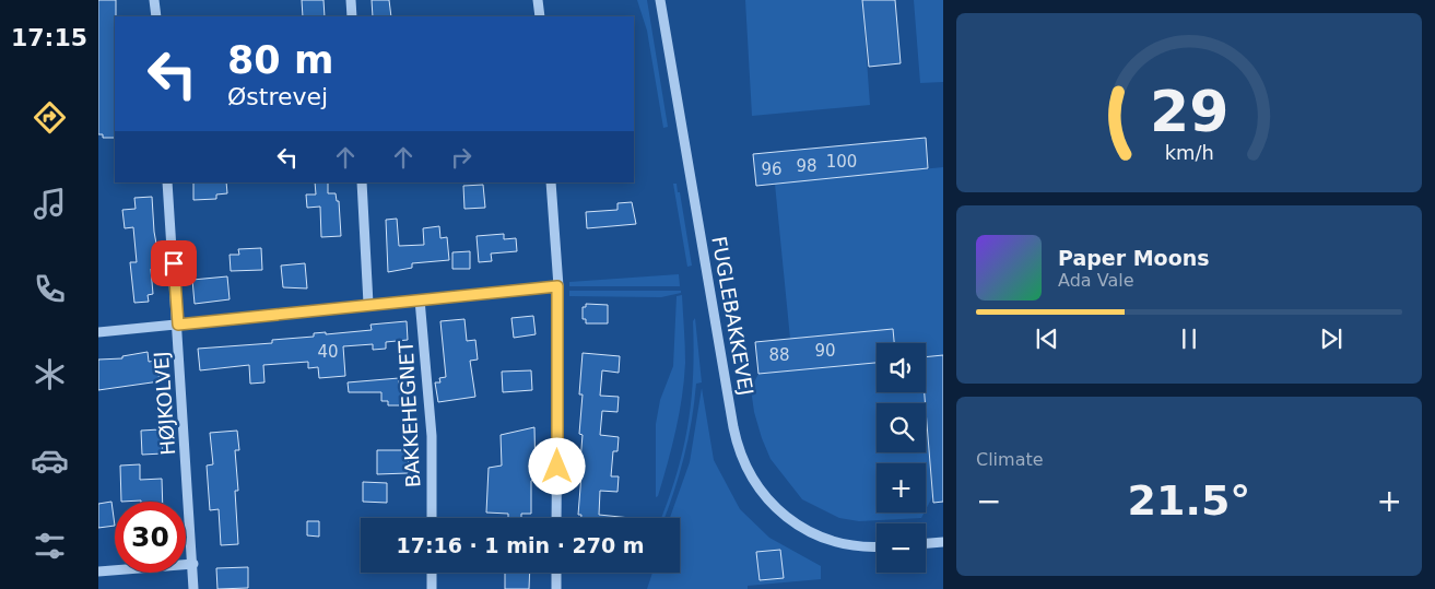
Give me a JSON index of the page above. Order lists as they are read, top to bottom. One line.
{"streets":{"street":["FUGLEBAKKEVEJ","HØJKOLVEJ","BAKKEHEGNET"]},"house_numbers":["100","98","96","90","40","88"],"page":{"tabs":"17:15","turn":["80 m","Østrevej"],"song":["Paper Moons","Ada Vale"],"map_buttons":["+","−"],"tile":"Climate","heat":["−","21.5°","+"],"limit":"30","trip":"17:16 · 1 min · 270 m","gauge":["29","km/h"]}}
